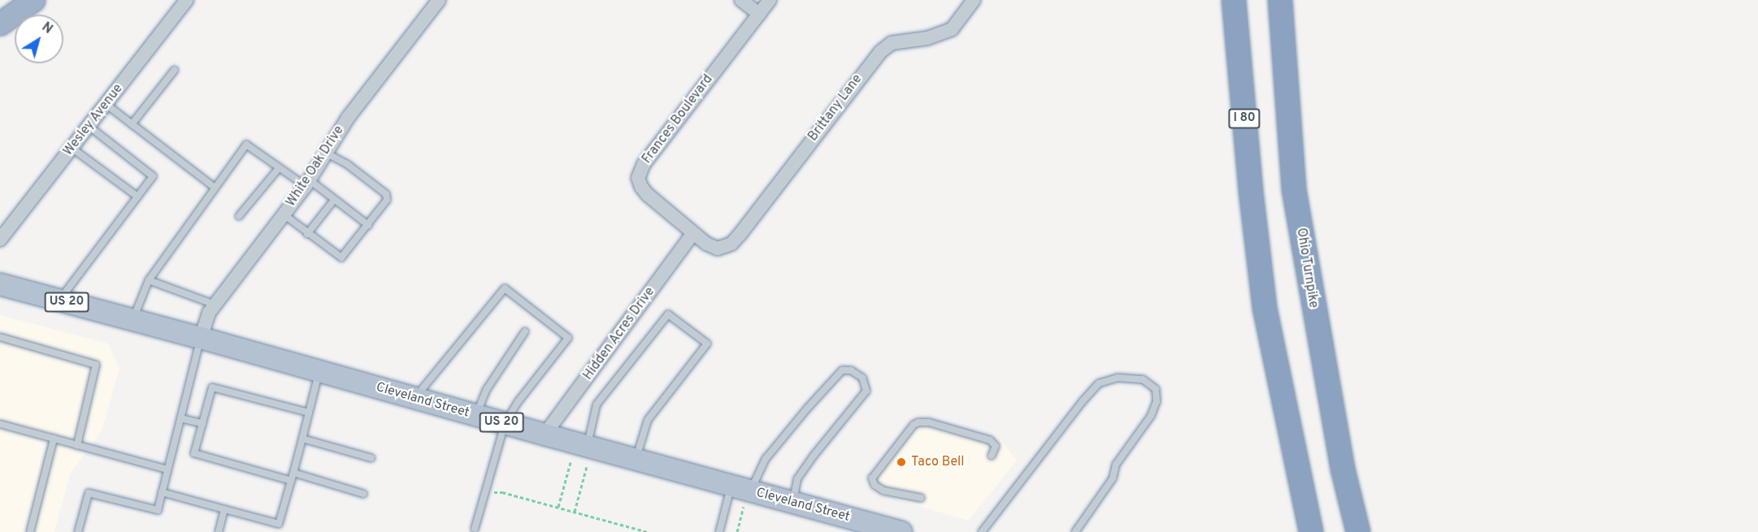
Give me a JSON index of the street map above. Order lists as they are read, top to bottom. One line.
{"streets":{"highway":["I 80","Ohio Turnpike"],"main road":["US 20","Cleveland Street"],"street":["Brittany Lane","Frances Boulevard","Wesley Avenue","White Oak Drive","Hidden Acres Drive"]},"crossings":[["Brittany Lane","Frances Boulevard"],["Frances Boulevard","Hidden Acres Drive"],["White Oak Drive","Cleveland Street"],["Hidden Acres Drive","Cleveland Street"]],"places":["Taco Bell"],"north":"top right"}
